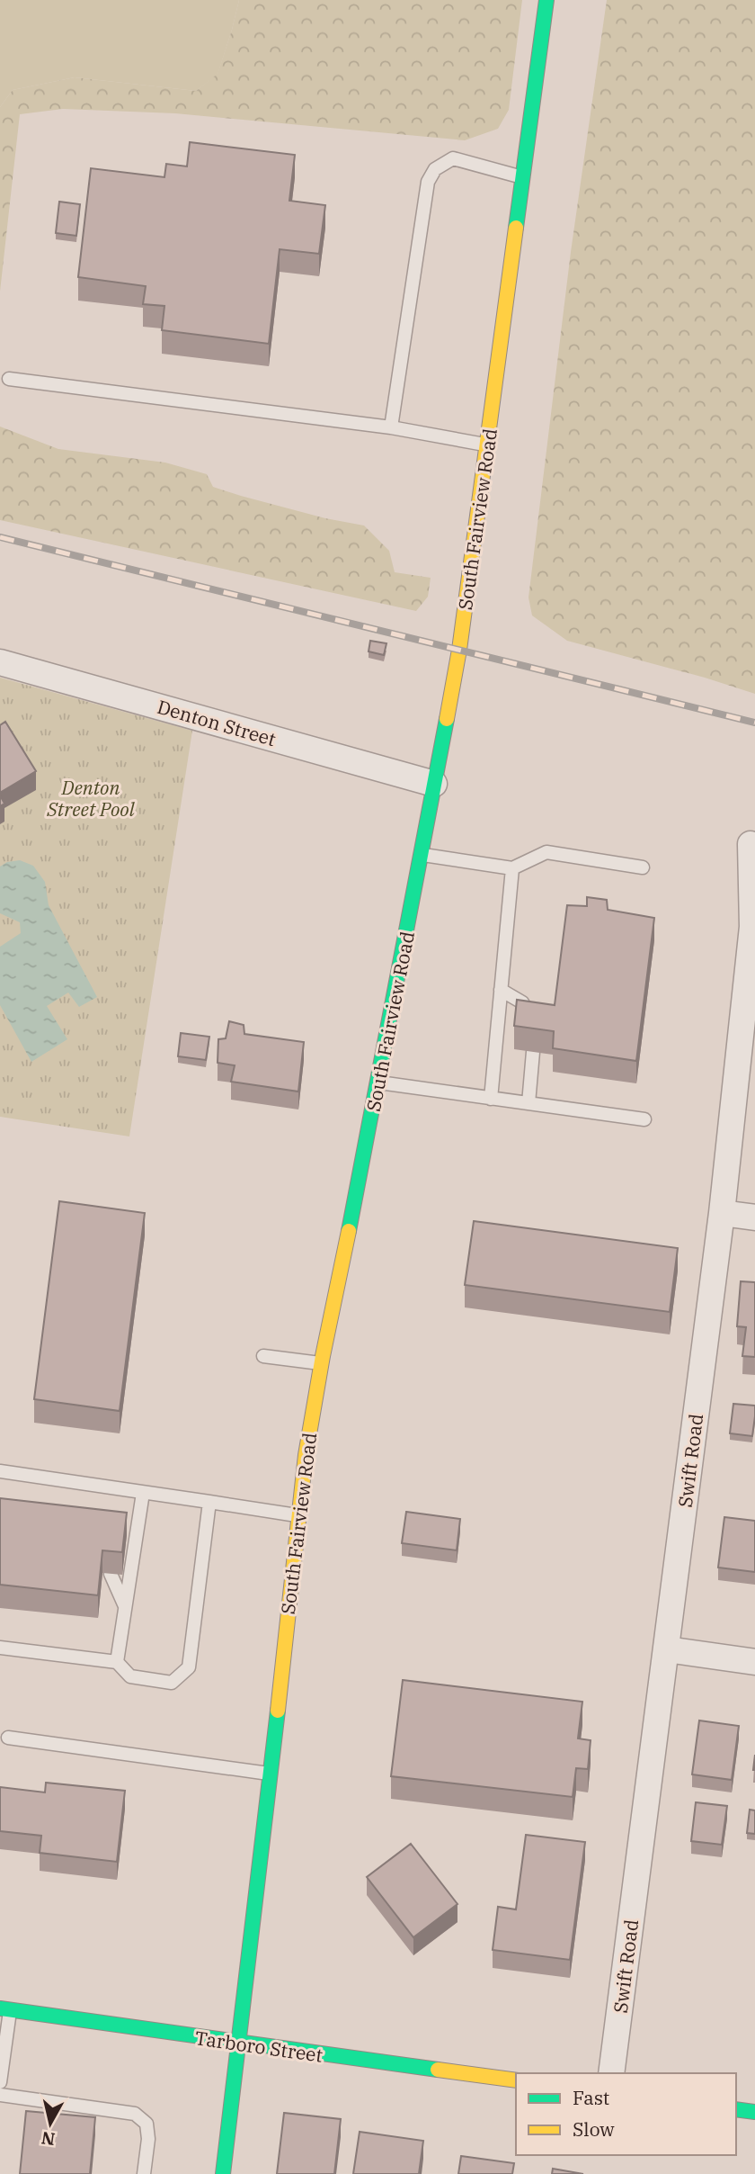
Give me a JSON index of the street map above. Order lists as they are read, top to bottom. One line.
{"streets":{"main road":["South Fairview Road","Tarboro Street"],"street":["Denton Street","Swift Road"]},"crossings":[["South Fairview Road","Denton Street"],["South Fairview Road","Tarboro Street"]],"parks":["Denton Street Pool"],"legend":["Fast","Slow"],"north":"bottom"}
